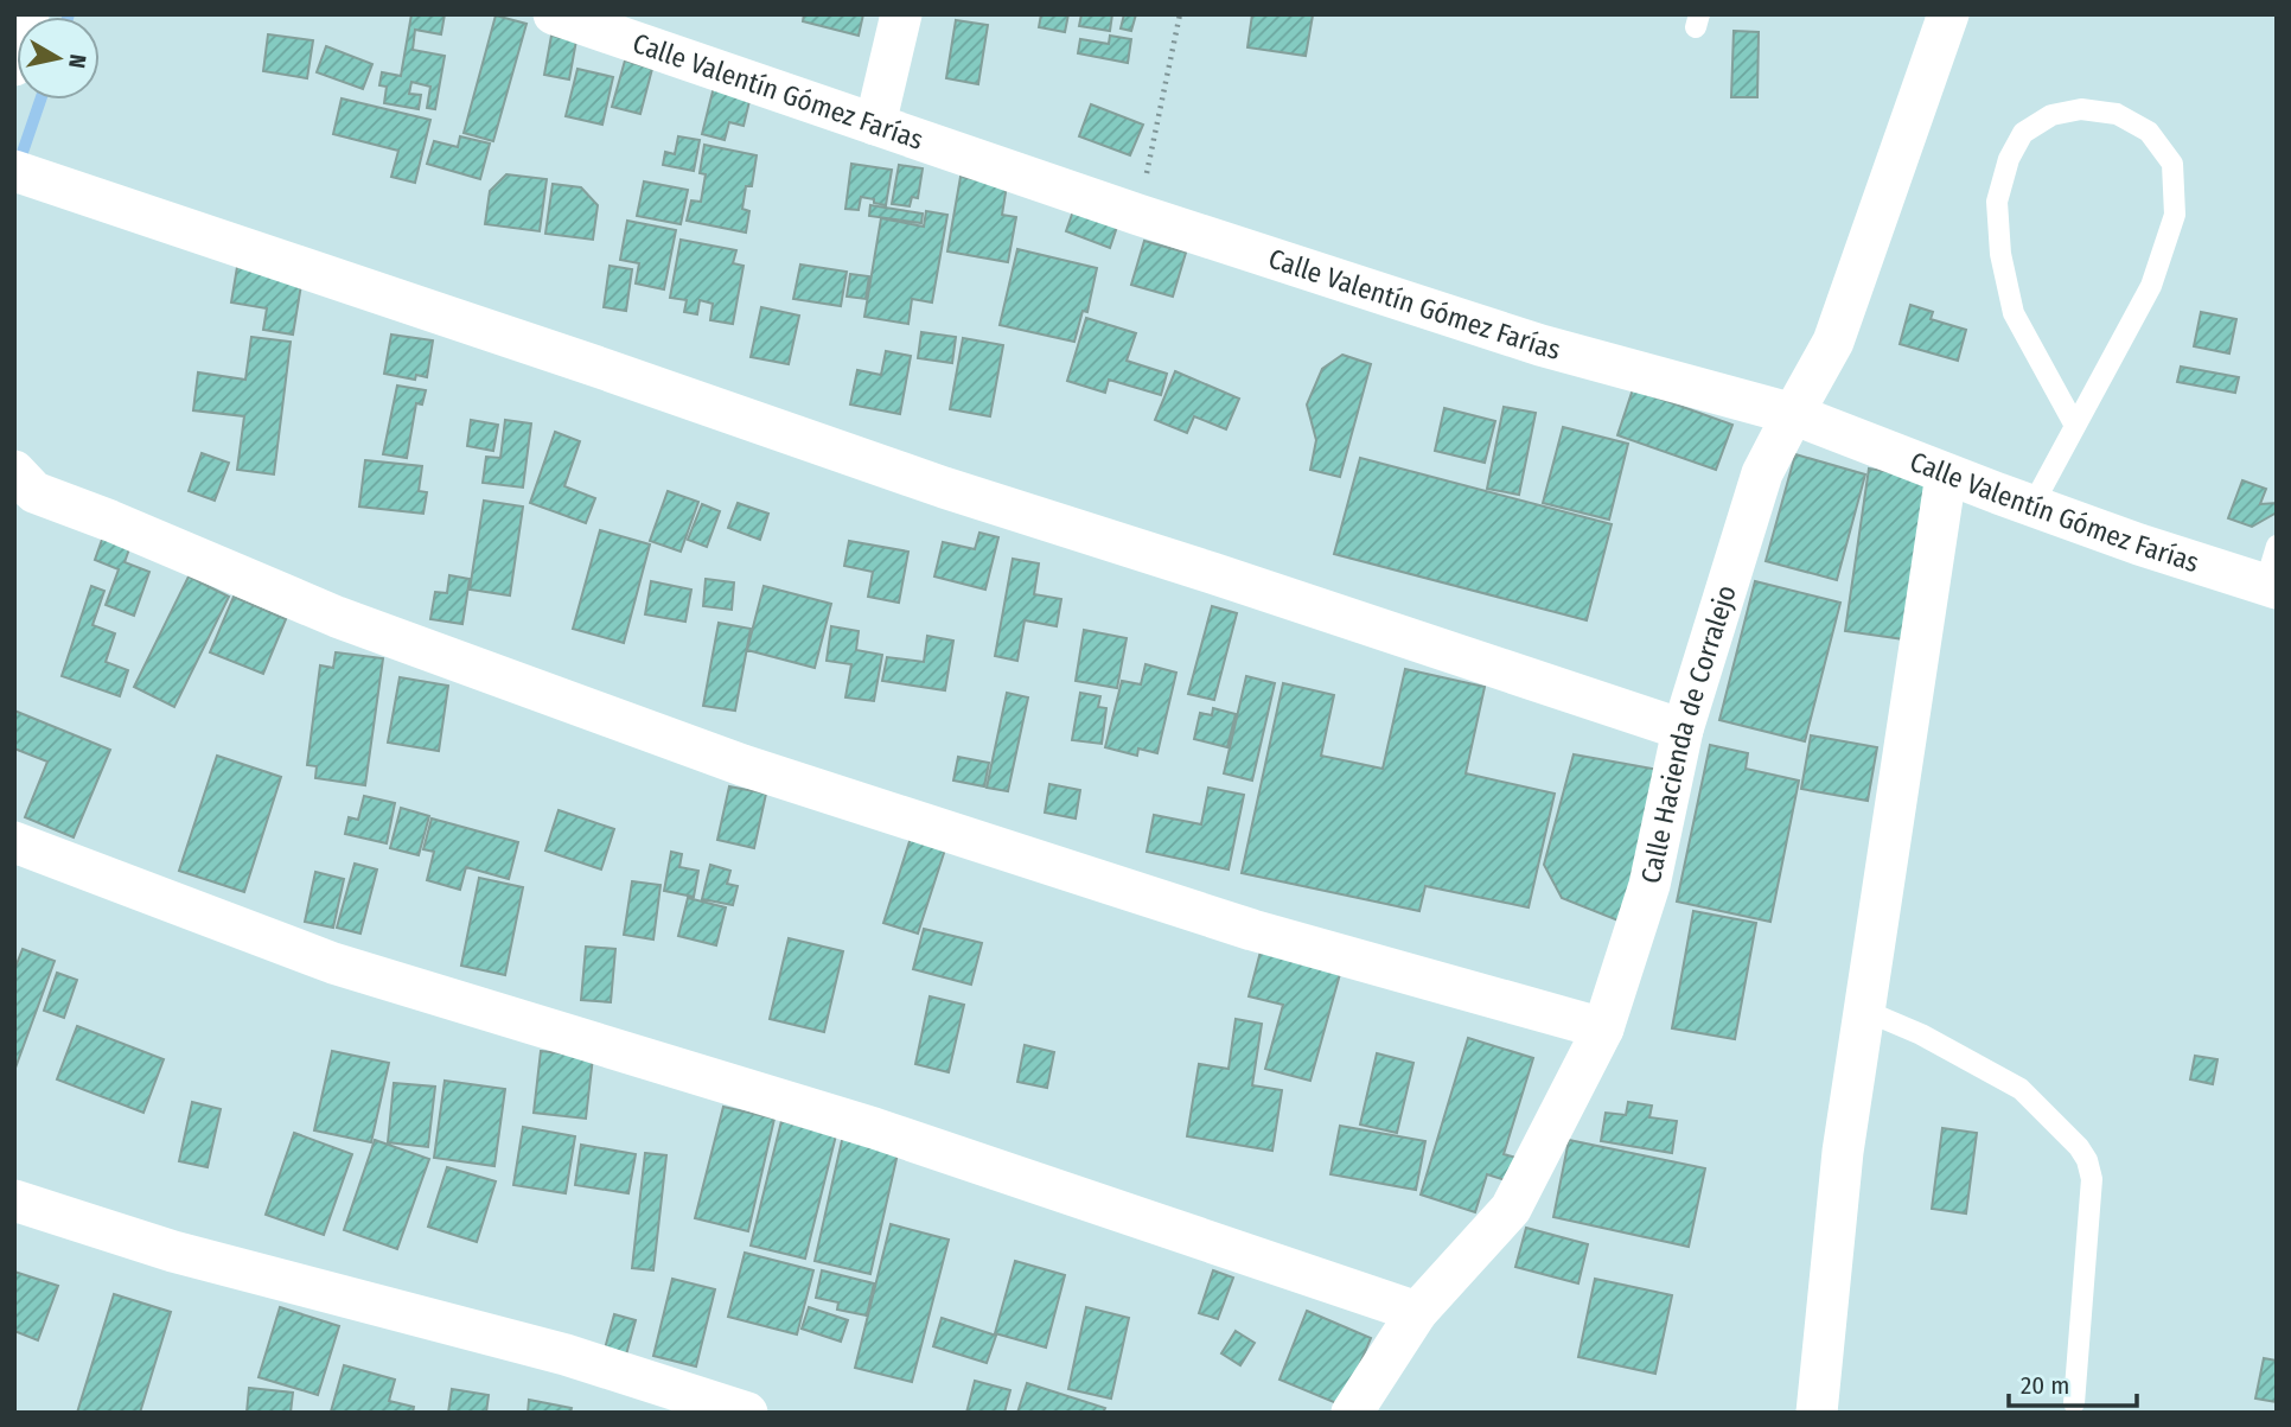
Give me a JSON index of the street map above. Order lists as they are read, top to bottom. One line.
{"streets":{"street":["Calle Valentín Gómez Farías","Calle Hacienda de Corralejo"]},"crossings":[["Calle Valentín Gómez Farías","Calle Hacienda de Corralejo"]],"scale_bar":"20 m","north":"right"}
